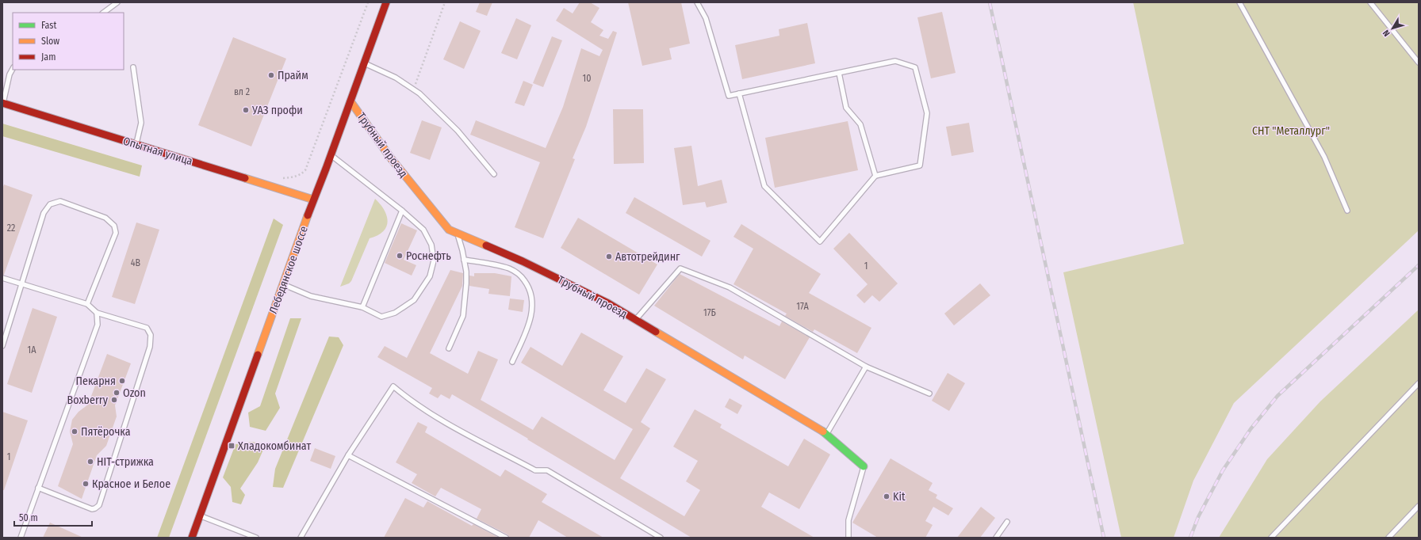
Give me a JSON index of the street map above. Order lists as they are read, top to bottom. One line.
{"streets":{"street":["Трубный проезд","Опытная улица","Лебедянское шоссе"]},"crossings":[["Трубный проезд","Лебедянское шоссе"],["Опытная улица","Лебедянское шоссе"]],"parks":["СНТ \"Металлург\""],"places":{"other":["Прайм","УАЗ профи","Роснефть","Автотрейдинг","Пекарня","Ozon","Boxberry","Пятёрочка","HIT-стрижка","Красное и Белое","Kit"],"transit":["Хладокомбинат"]},"house_numbers":["10","вл 2","22","4В","1","17А","17Б","1А","1"],"legend":["Fast","Slow","Jam"],"scale_bar":"50 m","north":"bottom left"}
